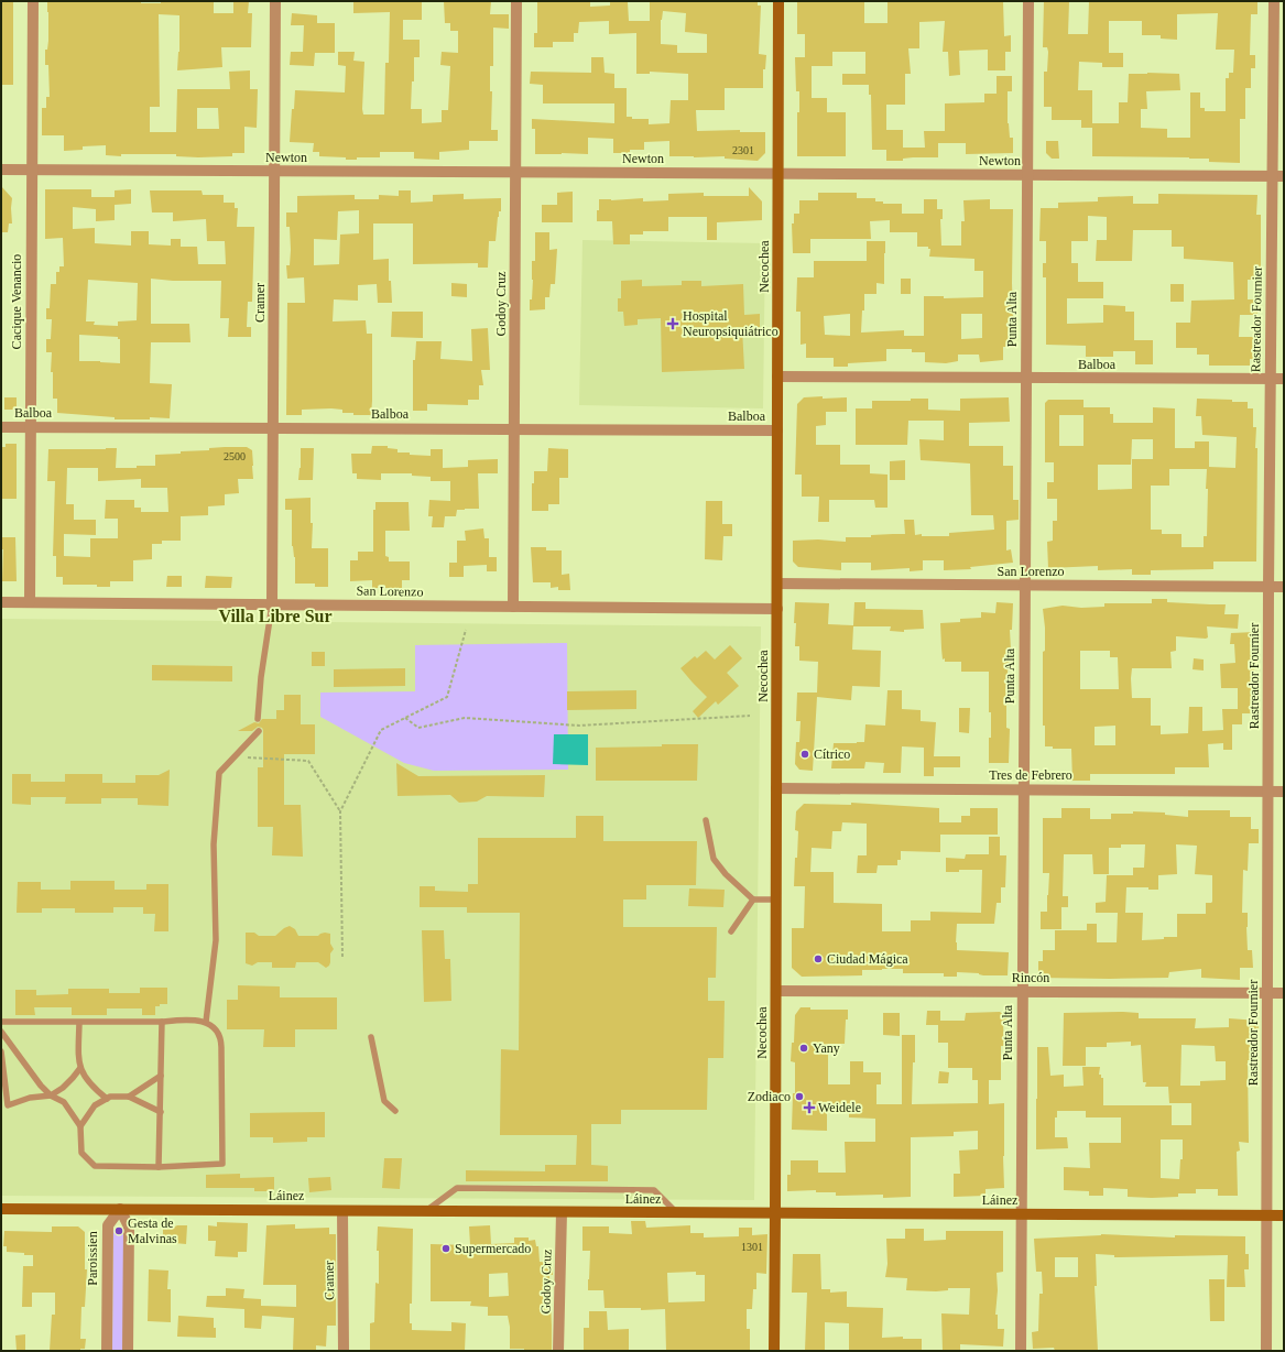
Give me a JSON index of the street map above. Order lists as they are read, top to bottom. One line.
{"streets":{"main road":["Necochea","Láinez"],"street":["Newton","Cacique Venancio","Cramer","Godoy Cruz","Punta Alta","Rastreador Fournier","Balboa","San Lorenzo","Tres de Febrero","Rincón","Paroissien"]},"crossings":[["Newton","Necochea"],["Newton","Cacique Venancio"],["Newton","Cramer"],["Newton","Godoy Cruz"],["Newton","Punta Alta"],["Newton","Rastreador Fournier"],["Necochea","Balboa"],["Necochea","San Lorenzo"],["Necochea","Tres de Febrero"],["Necochea","Rincón"],["Necochea","Láinez"],["Cacique Venancio","Balboa"],["Cacique Venancio","San Lorenzo"],["Cramer","Balboa"],["Cramer","San Lorenzo"],["Cramer","Láinez"],["Godoy Cruz","Balboa"],["Godoy Cruz","San Lorenzo"],["Godoy Cruz","Láinez"],["Punta Alta","Balboa"],["Punta Alta","San Lorenzo"],["Punta Alta","Tres de Febrero"],["Punta Alta","Rincón"],["Punta Alta","Láinez"],["Rastreador Fournier","Balboa"],["Rastreador Fournier","San Lorenzo"],["Rastreador Fournier","Tres de Febrero"],["Rastreador Fournier","Rincón"],["Rastreador Fournier","Láinez"],["Láinez","Paroissien"]],"districts":["Villa Libre Sur"],"places":{"health":["Hospital Neuropsiquiátrico","Weidele"],"other":["Cítrico","Ciudad Mágica","Yany","Zodiaco","Gesta de Malvinas","Supermercado"]},"house_numbers":["2301","2500","1301"]}
